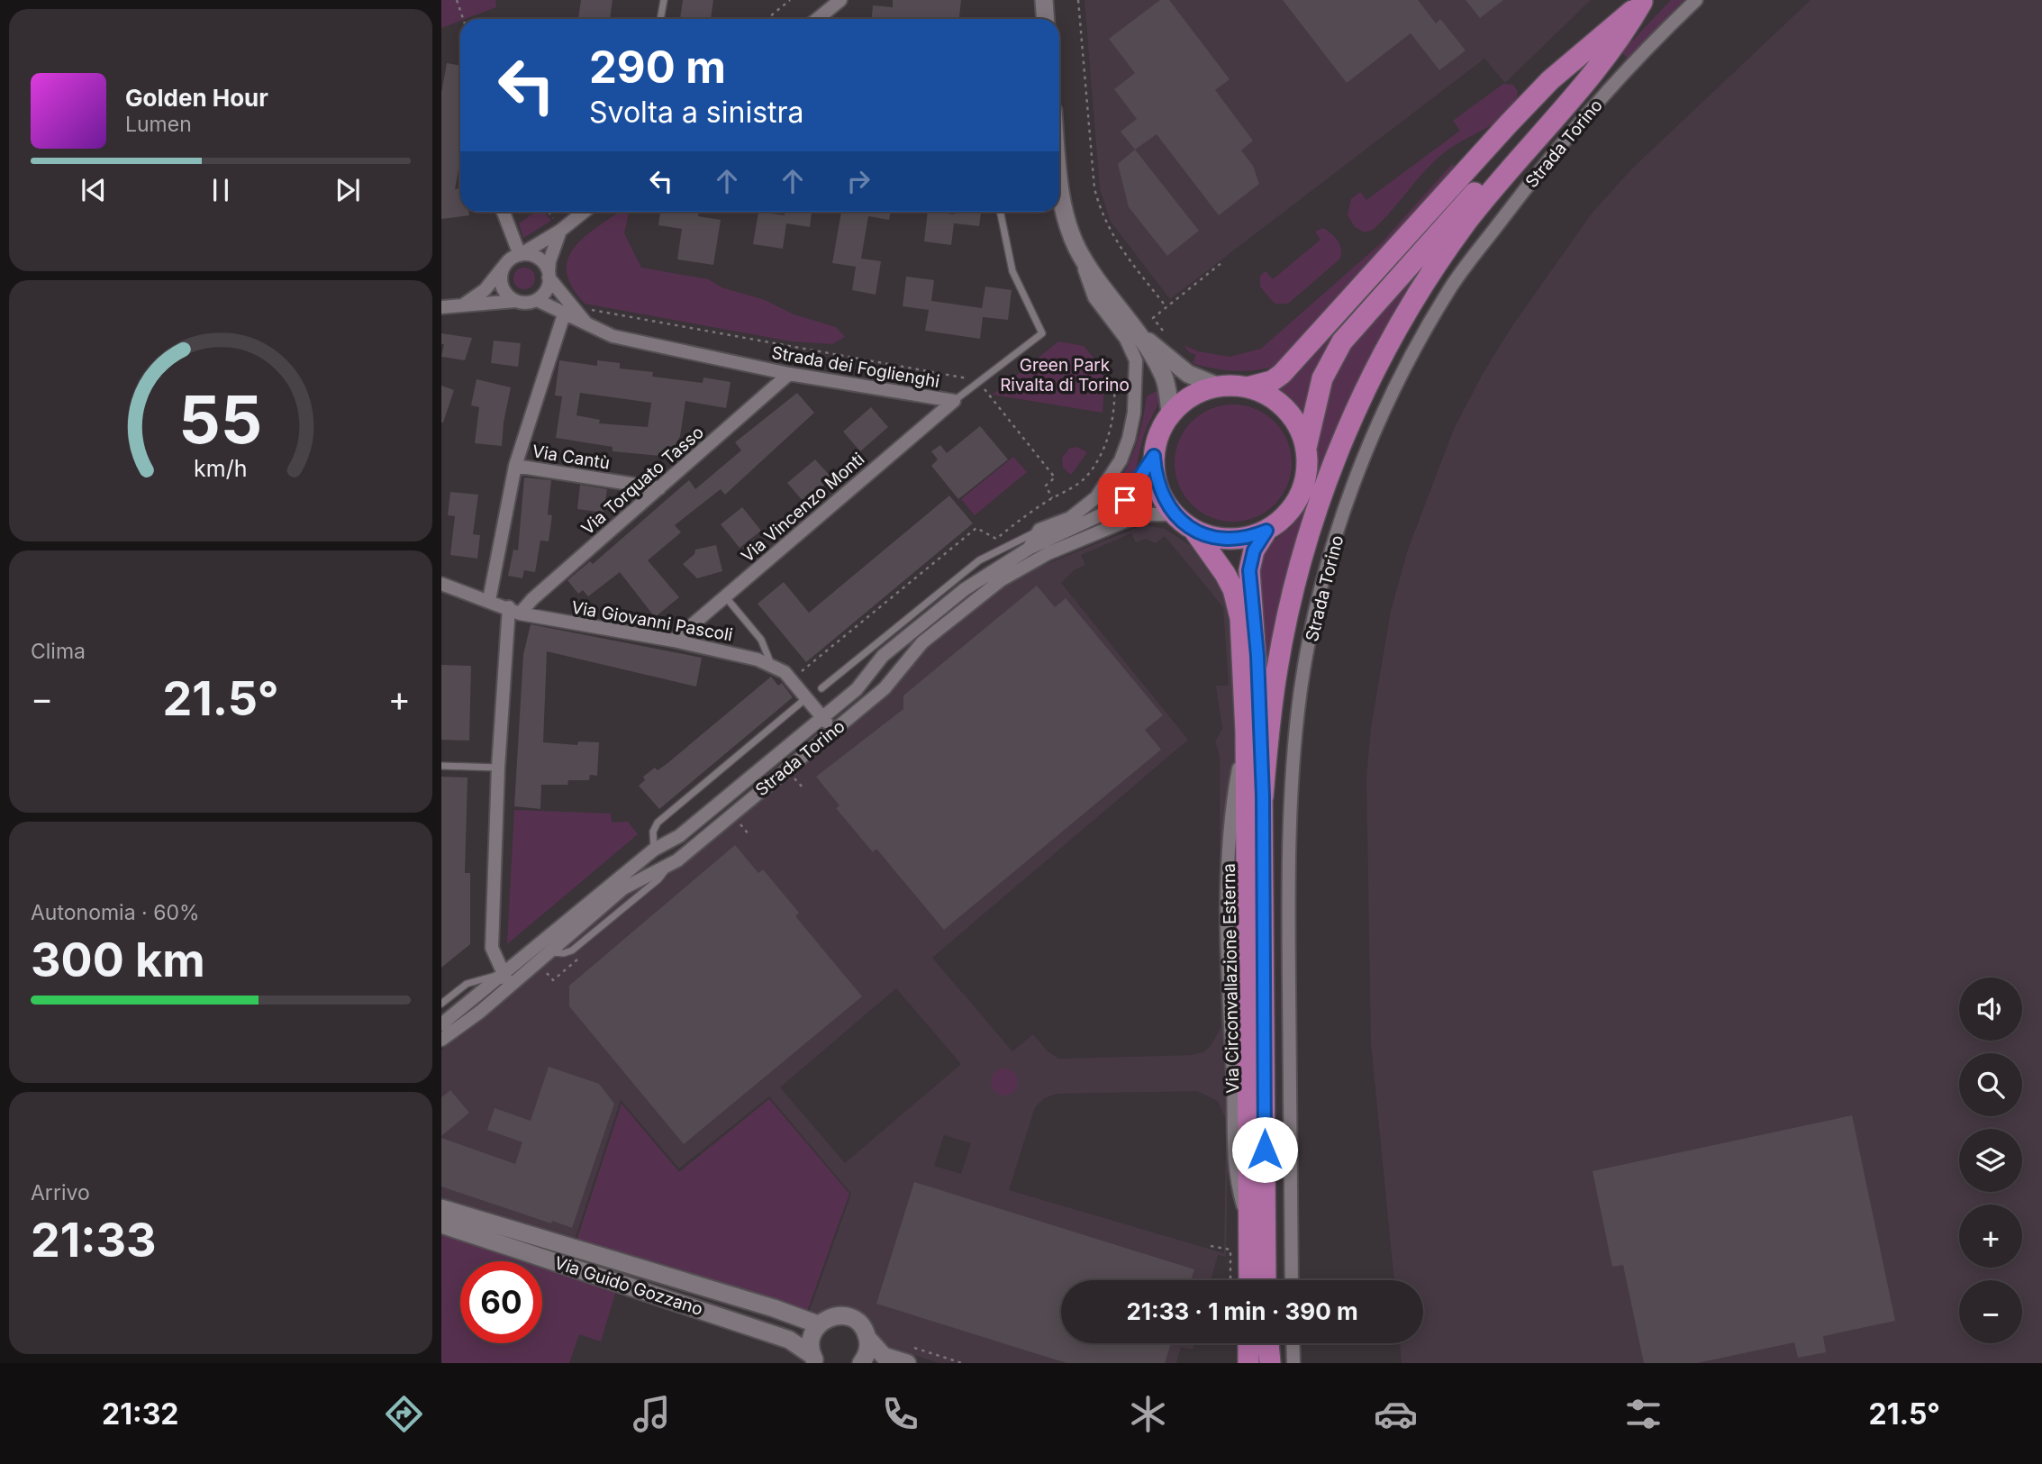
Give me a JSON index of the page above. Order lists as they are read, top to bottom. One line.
{"streets":{"main road":["Strada Torino","Via Circonvallazione Esterna"],"street":["Strada dei Foglienghi","Via Cantù","Via Torquato Tasso","Via Vincenzo Monti","Via Giovanni Pascoli","Via Guido Gozzano"]},"crossings":[["Strada Torino","Via Giovanni Pascoli"],["Strada Torino","Via Circonvallazione Esterna"],["Strada dei Foglienghi","Via Torquato Tasso"],["Strada dei Foglienghi","Via Vincenzo Monti"],["Via Cantù","Via Torquato Tasso"],["Via Torquato Tasso","Via Giovanni Pascoli"],["Via Vincenzo Monti","Via Giovanni Pascoli"]],"parks":["Green Park Rivalta di Torino"],"page":{"turn":["290 m","Svolta a sinistra"],"song":["Golden Hour","Lumen"],"tile":["Clima",["Autonomia · 60%","300 km"],["Arrivo","21:33"]],"heat":["−","21.5°","+"],"map_buttons":["+","−"],"limit":"60","trip":"21:33 · 1 min · 390 m","tabs":["21:32","21.5°"],"gauge":["55","km/h"]}}
